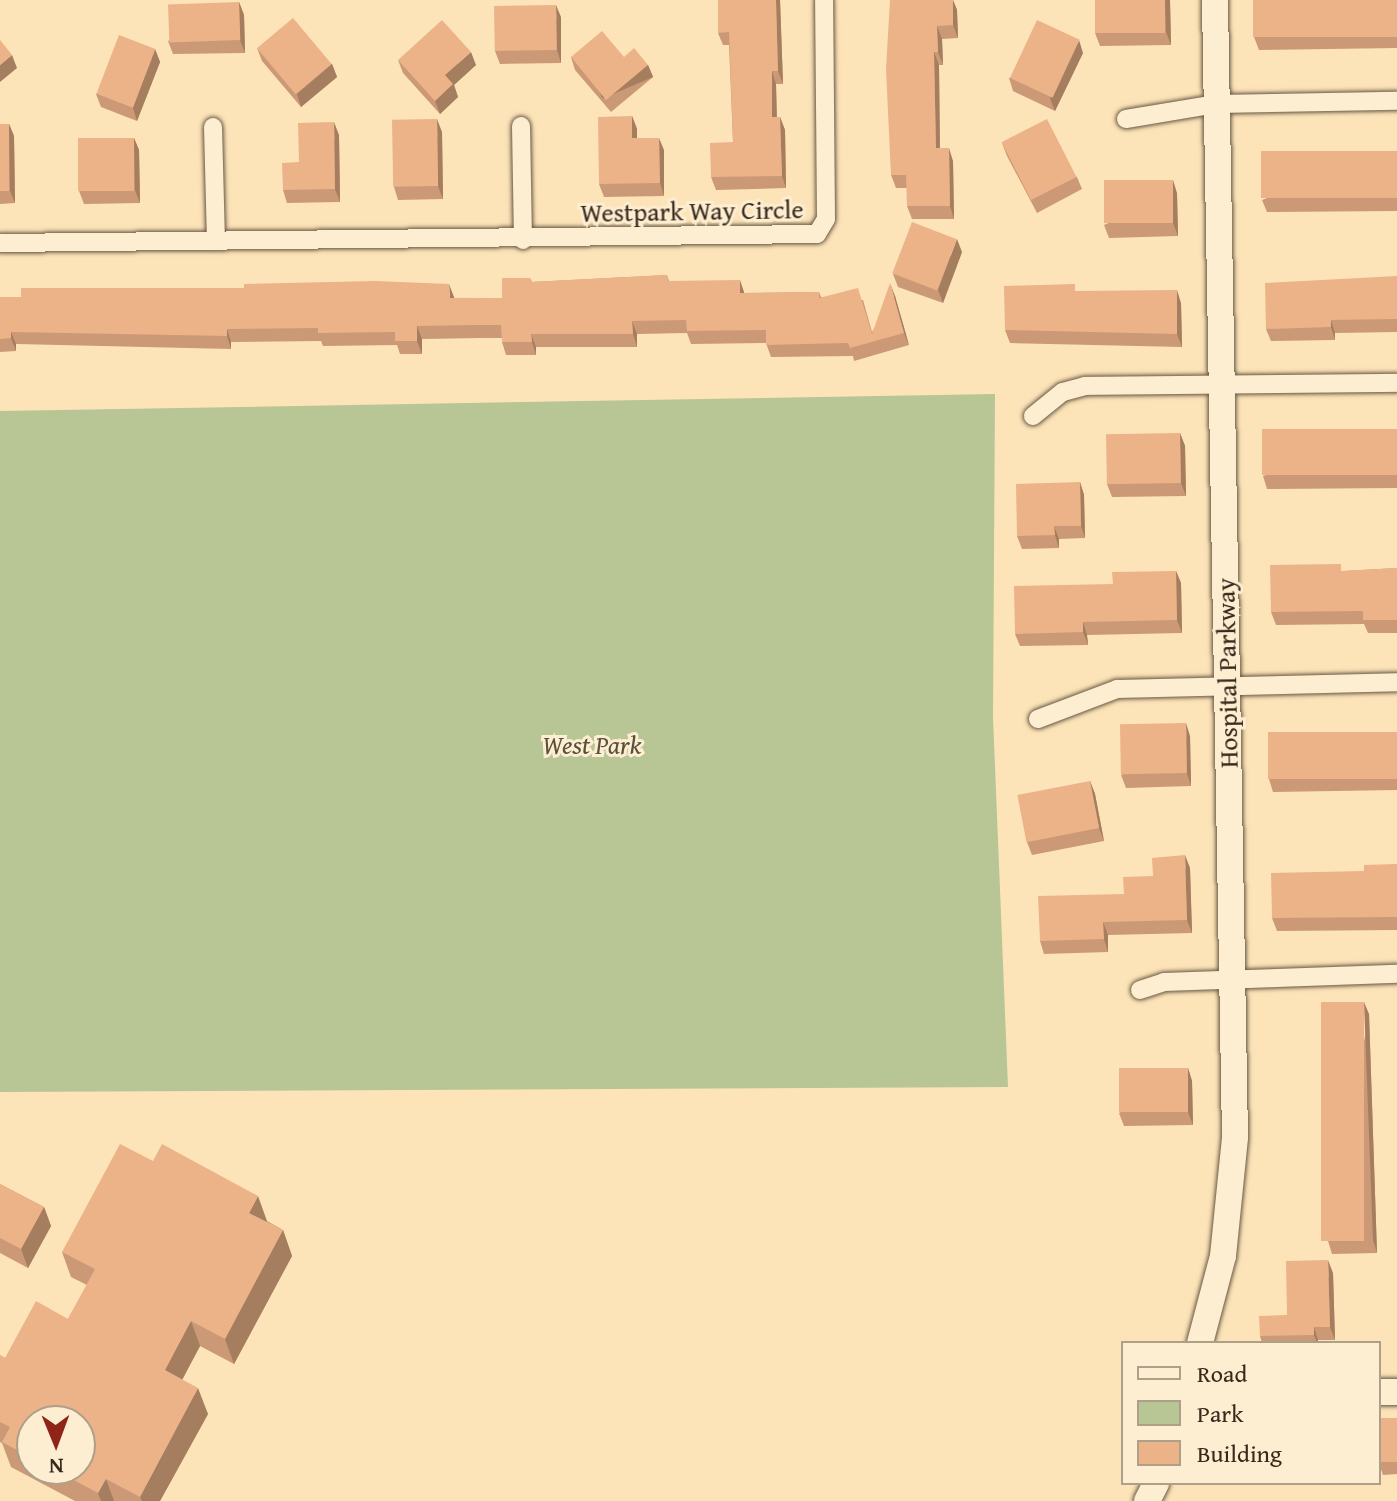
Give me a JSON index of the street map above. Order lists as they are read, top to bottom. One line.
{"streets":{"street":["Westpark Way Circle","Hospital Parkway"]},"parks":["West Park"],"legend":["Road","Park","Building"],"north":"bottom"}
